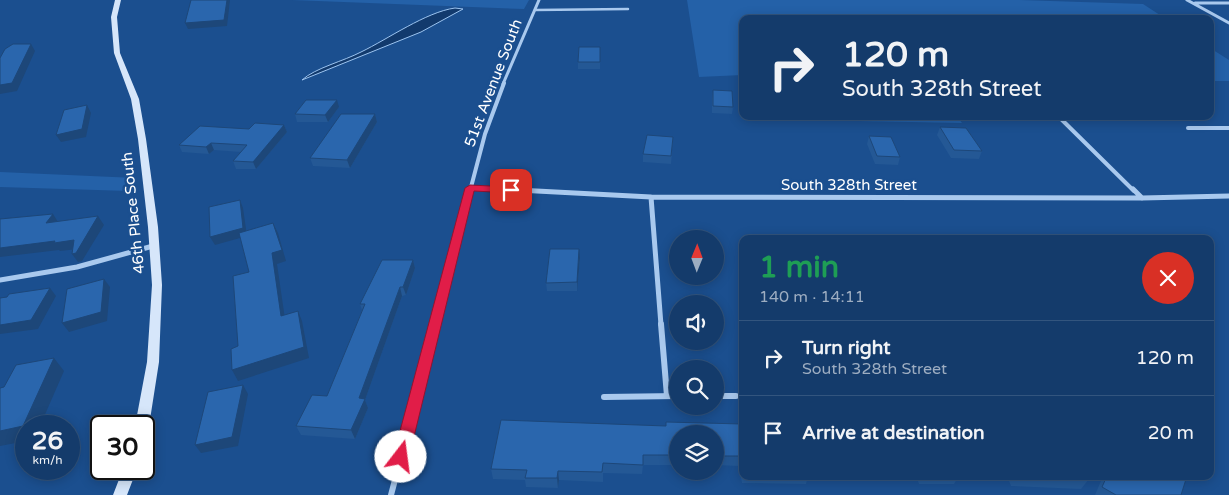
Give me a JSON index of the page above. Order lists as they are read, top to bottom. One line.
{"streets":{"street":["51st Avenue South","South 328th Street","46th Place South"]},"crossings":[["51st Avenue South","South 328th Street"]],"north":"top","page":{"turn":["120 m","South 328th Street"],"heading":["1 min","140 m · 14:11"],"list":[{"name":"Turn right","note":"South 328th Street","value":"120 m"},{"name":"Arrive at destination","value":"20 m"}],"speed":"26 km/h","limit":"30"}}
